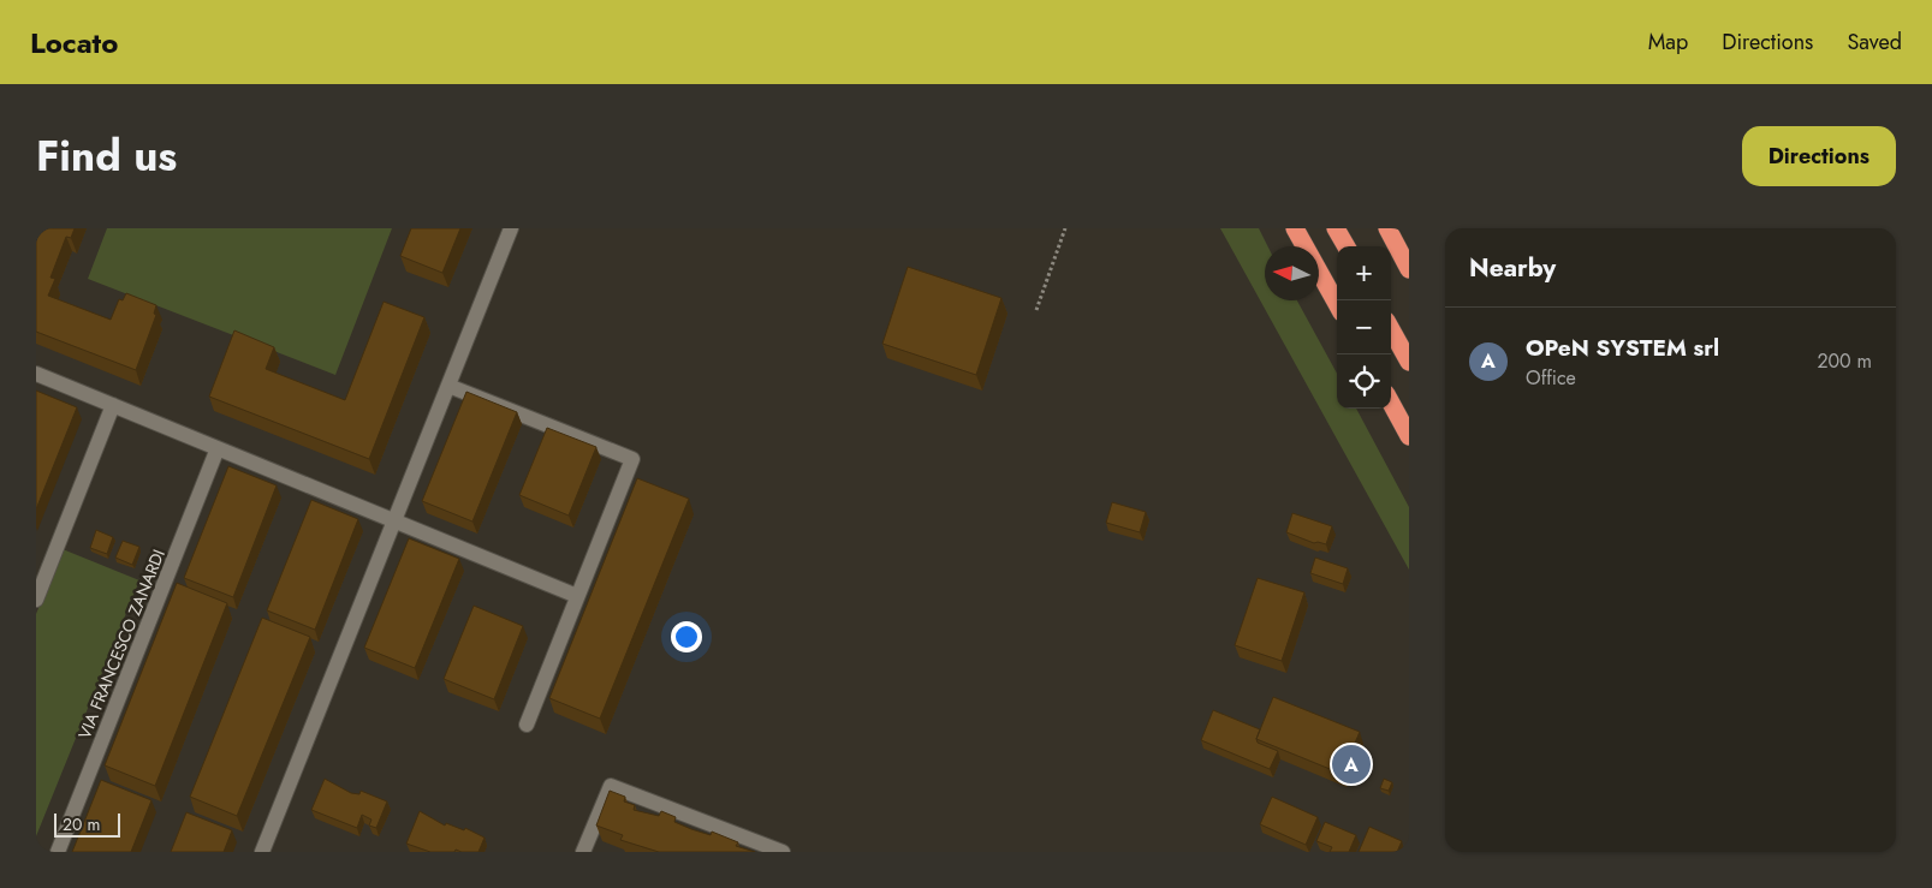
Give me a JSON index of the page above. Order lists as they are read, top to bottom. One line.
{"streets":{"street":["VIA FRANCESCO ZANARDI"]},"scale_bar":"20 m","north":"left","page":{"header":"Locato","nav":["Map","Directions","Saved"],"title":"Find us","buttons":"Directions","heading":"Nearby","map_buttons":["+","−"],"list":[{"mark":"A","name":"OPeN SYSTEM srl","note":"Office","value":"200 m"}],"pins":"A","scale":"20 m"}}
